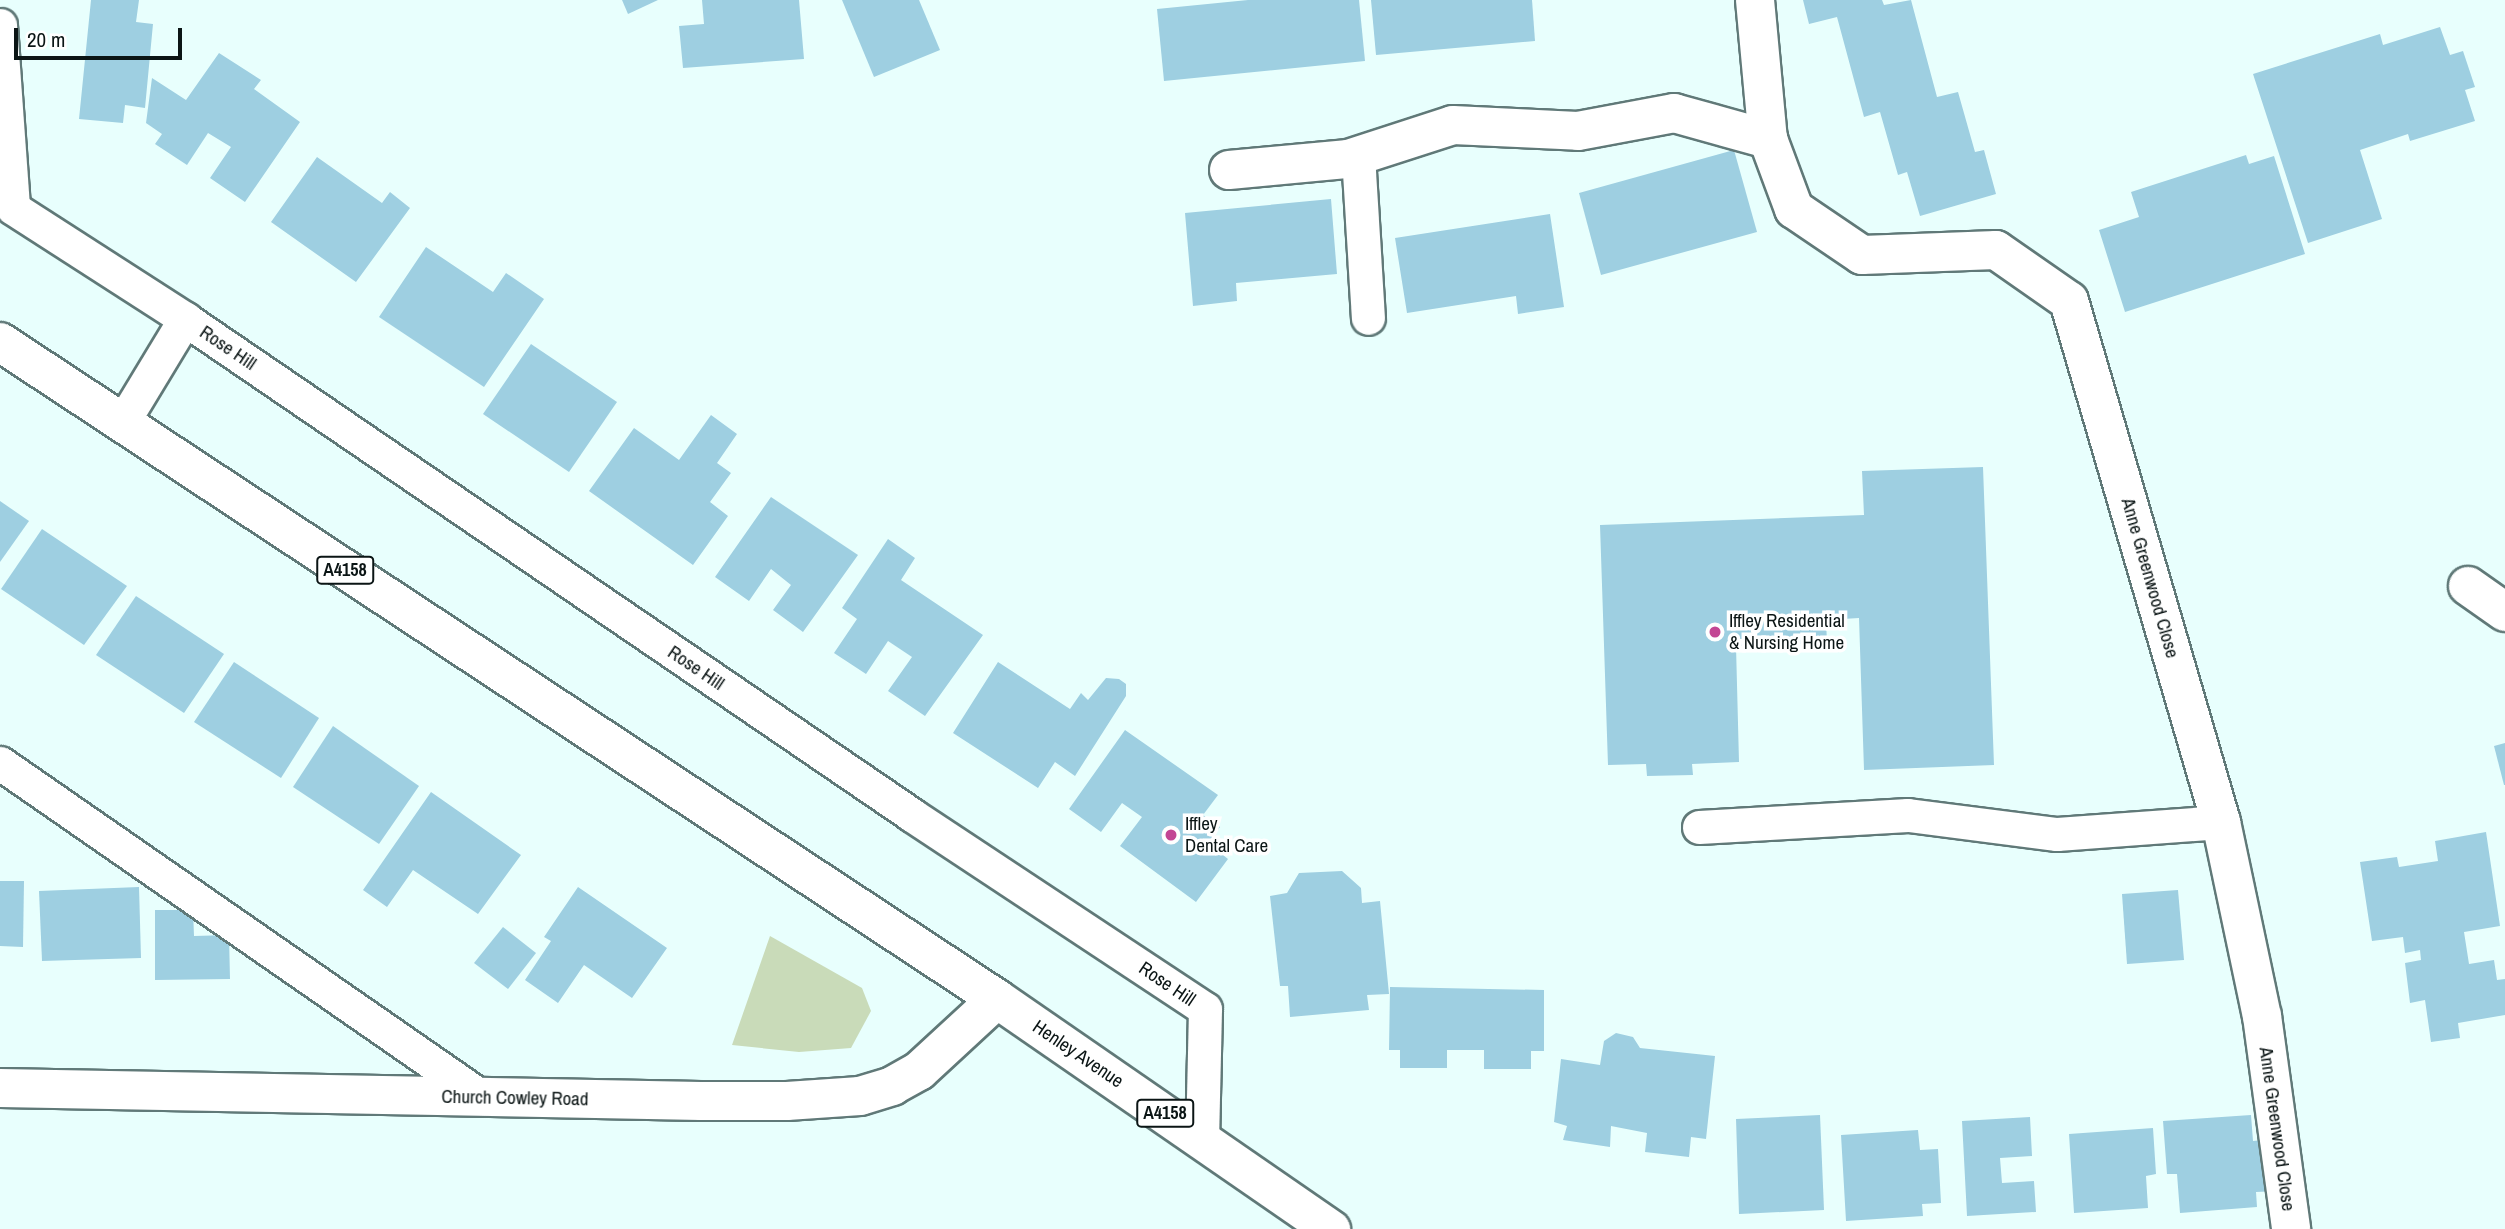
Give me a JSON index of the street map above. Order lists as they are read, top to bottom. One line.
{"streets":{"main road":["A4158","Anne Greenwood Close","Henley Avenue","Church Cowley Road"],"lane":["Rose Hill"]},"crossings":[["Rose Hill","A4158"],["Rose Hill","Henley Avenue"],["A4158","Henley Avenue"],["A4158","Church Cowley Road"],["Henley Avenue","Church Cowley Road"]],"places":["Iffley Residential & Nursing Home","Iffley Dental Care"],"scale_bar":"20 m"}
